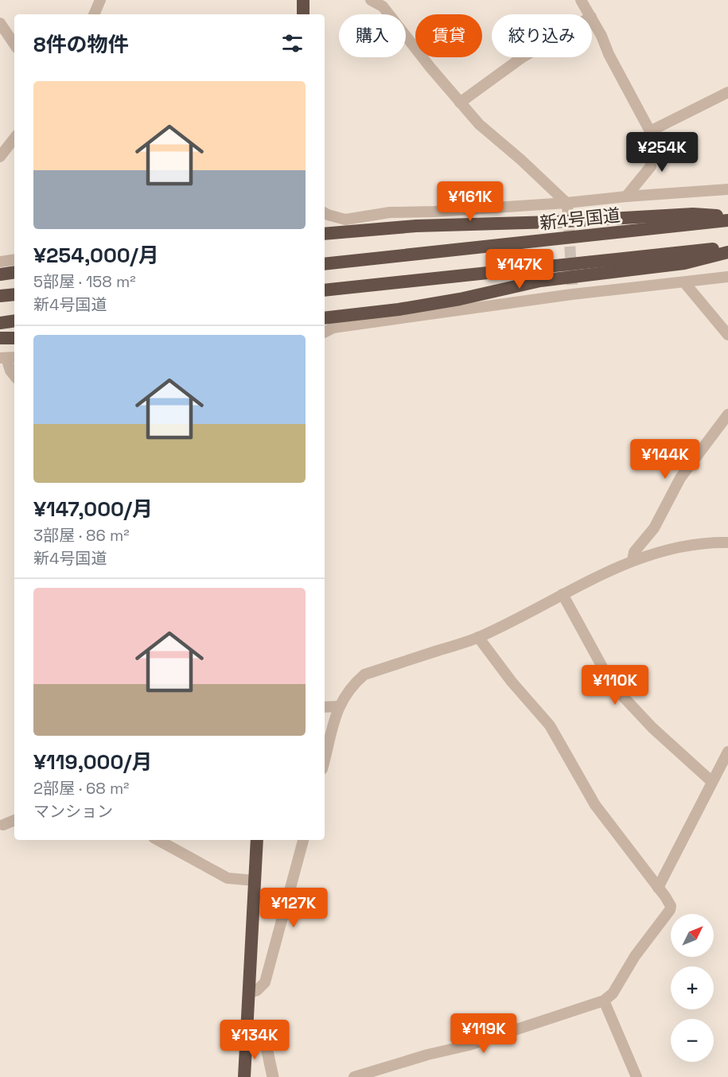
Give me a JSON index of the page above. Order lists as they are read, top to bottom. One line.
{"streets":{"highway":["新4号国道"]},"north":"top right","page":{"chip":["購入","賃貸","絞り込み"],"heading":"8件の物件","list":[{"name":"¥254,000/月","note":"5部屋 · 158 m² · 新4号国道"},{"name":"¥147,000/月","note":"3部屋 · 86 m² · 新4号国道"},{"name":"¥119,000/月","note":"2部屋 · 68 m² · マンション"}],"price":["¥254K","¥161K","¥147K","¥144K","¥110K","¥127K","¥119K","¥134K"],"map_buttons":["+","−"]}}
